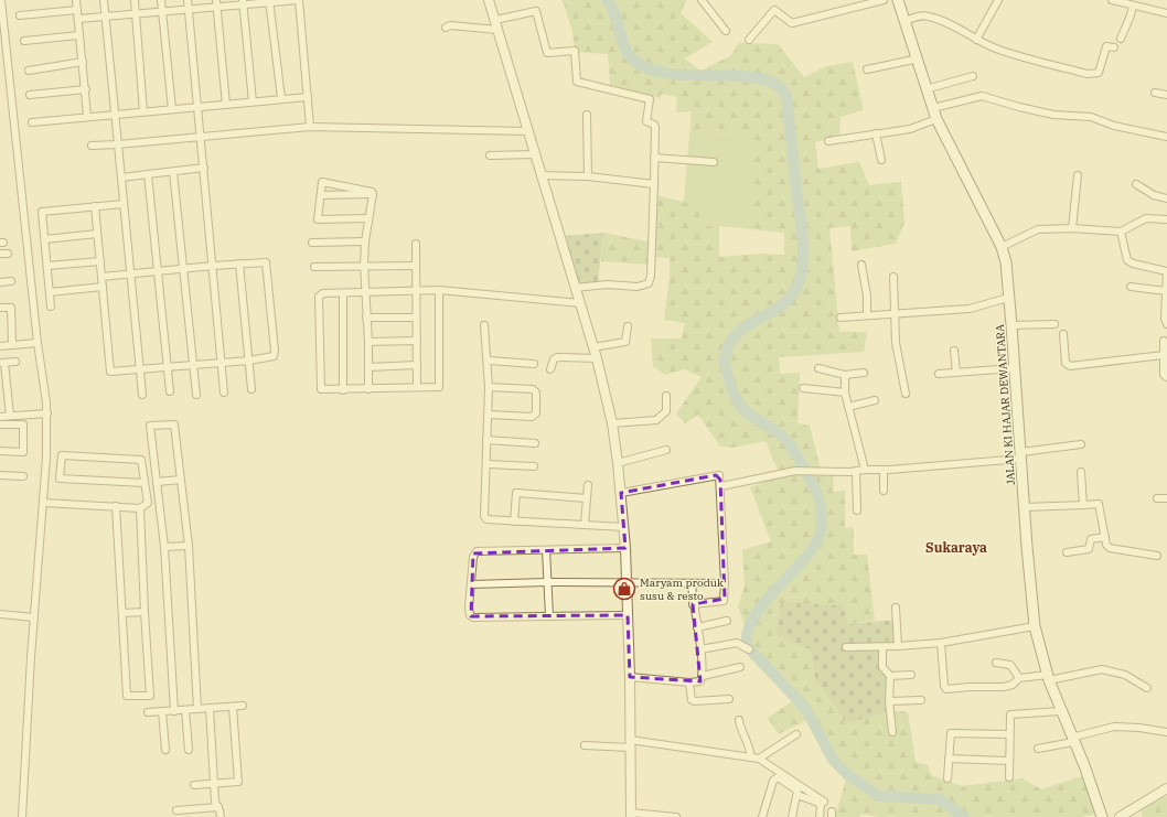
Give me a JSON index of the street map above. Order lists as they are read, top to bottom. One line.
{"streets":{"main road":["JALAN KI HAJAR DEWANTARA"]},"districts":["Sukaraya"],"places":{"shop":["Maryam produk susu & resto"]}}
